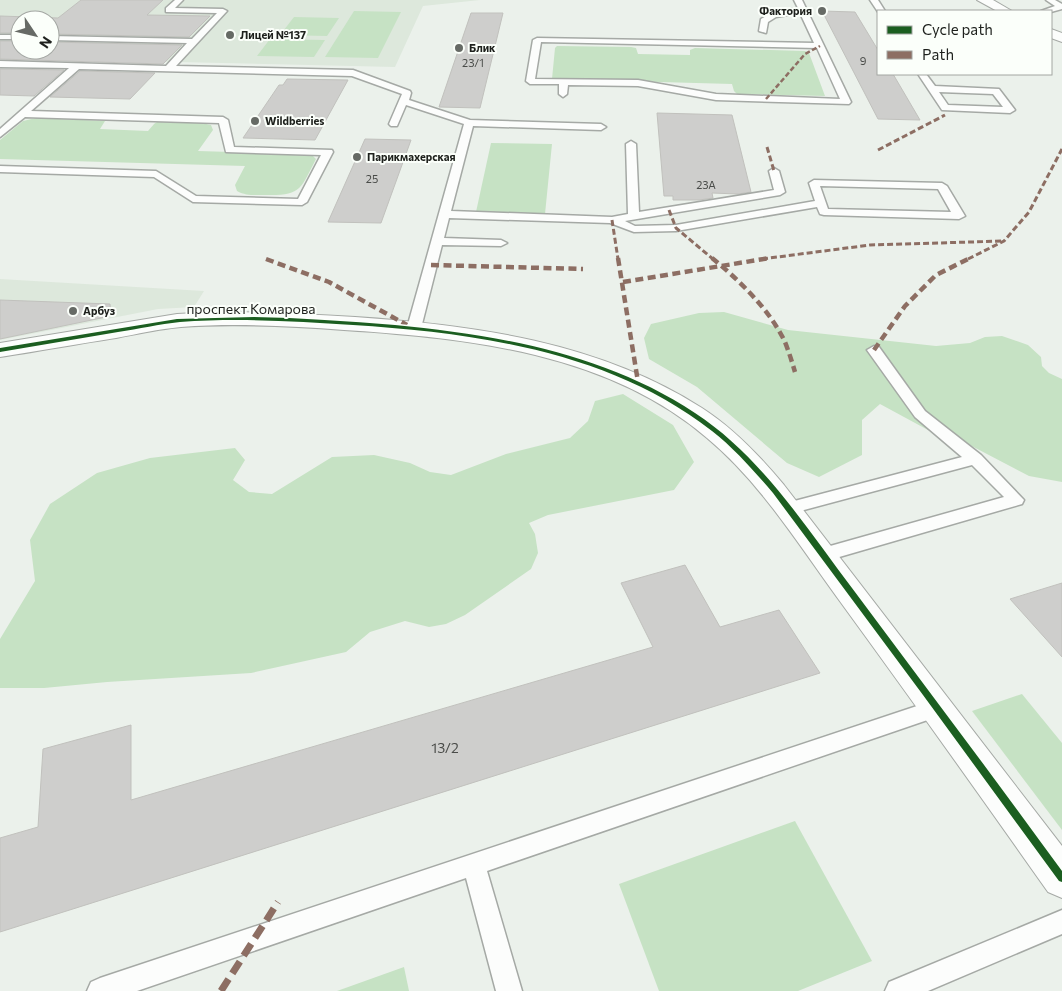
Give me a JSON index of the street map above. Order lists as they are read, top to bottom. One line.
{"streets":{"street":["проспект Комарова"]},"places":["Фактория","Лицей №137","Блик","Wildberries","Парикмахерская","Арбуз"],"house_numbers":["9","23/1","25","23А","13/2"],"legend":["Cycle path","Path"],"north":"bottom right"}
